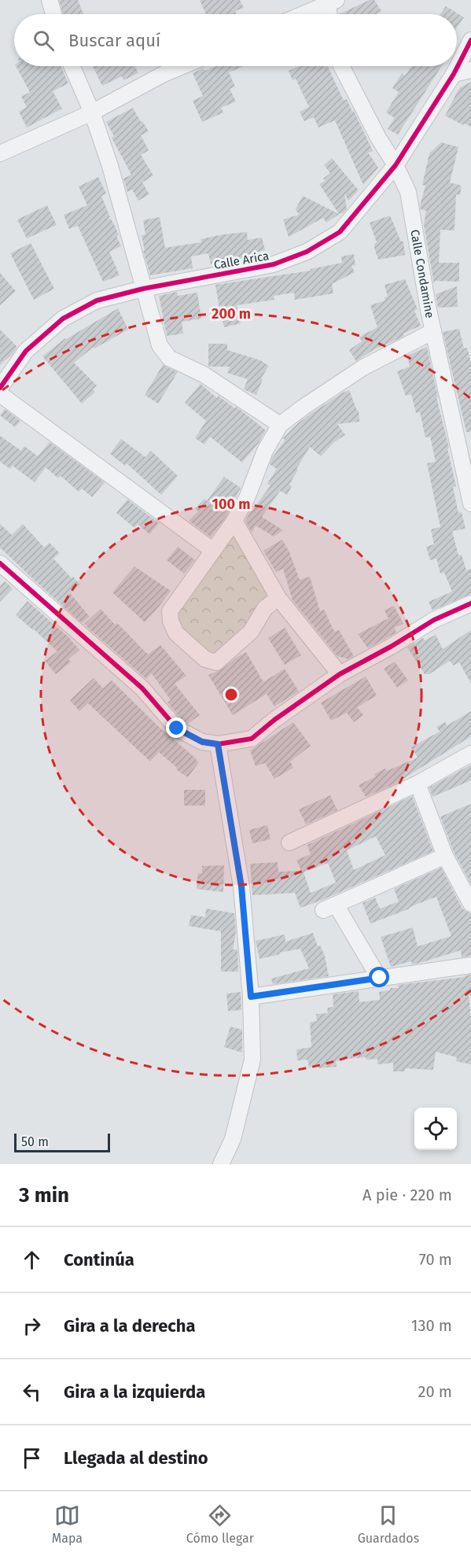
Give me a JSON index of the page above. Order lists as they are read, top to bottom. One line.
{"streets":{"street":["Calle Arica","Calle Condamine"]},"crossings":[["Calle Arica","Calle Condamine"]],"scale_bar":"50 m","page":{"search":"Buscar aquí","scale":"50 m","heading":["3 min","A pie · 220 m"],"list":[["Continúa","70 m"],["Gira a la derecha","130 m"],["Gira a la izquierda","20 m"],"Llegada al destino"],"nav":["Mapa","Cómo llegar","Guardados"]},"rings":["200 m","100 m"]}
